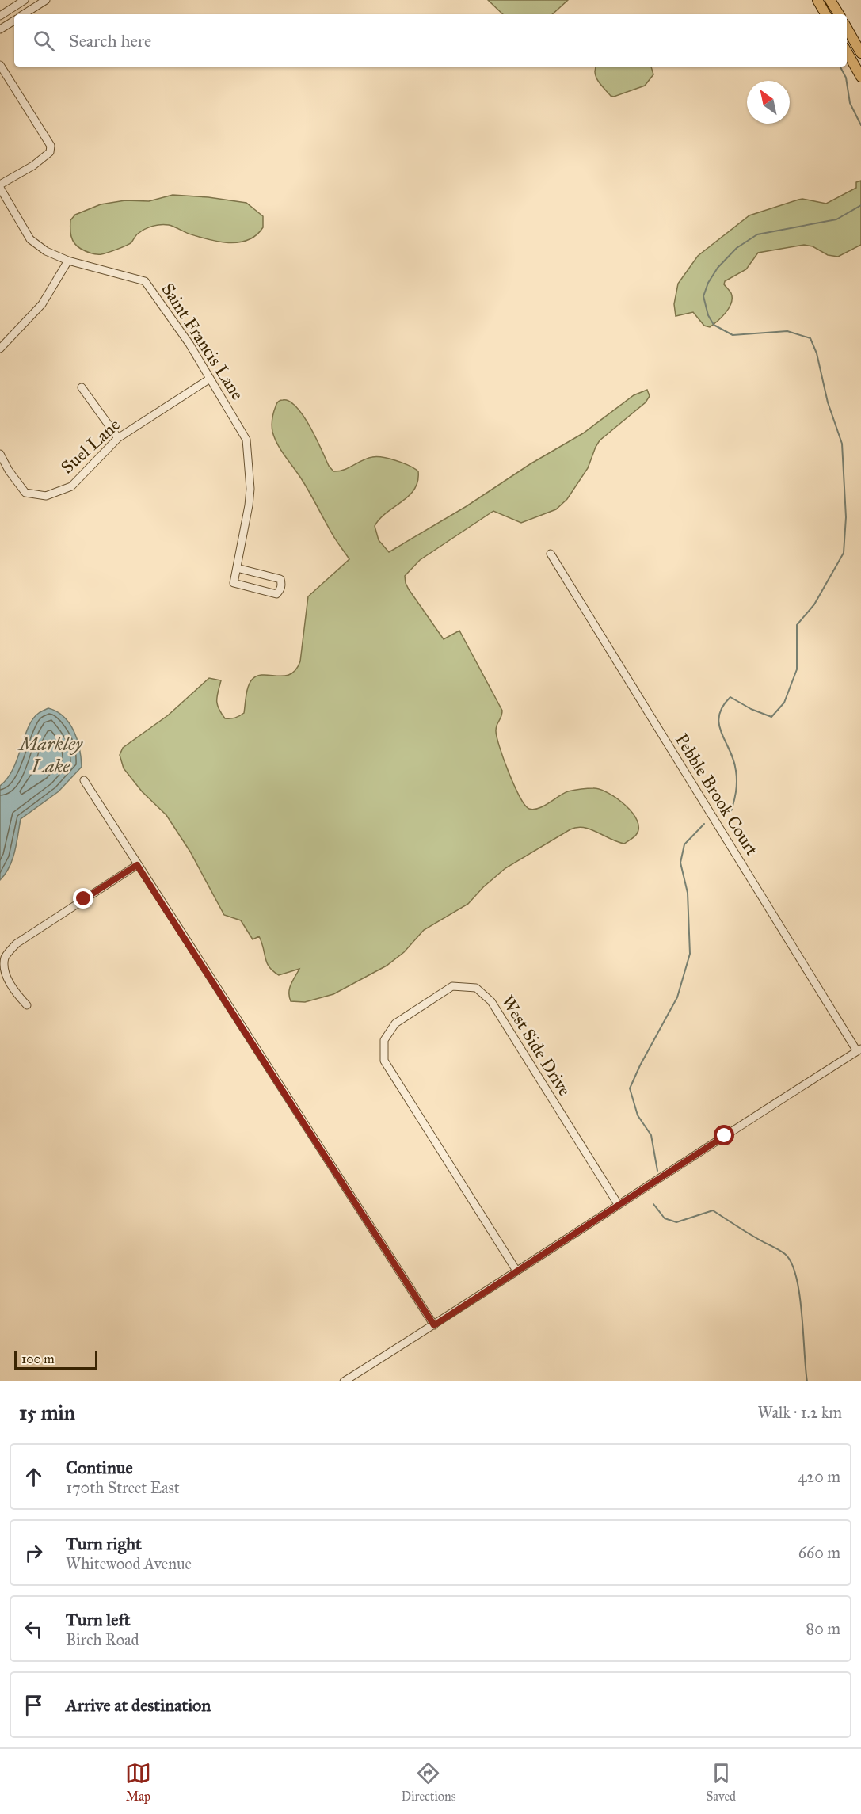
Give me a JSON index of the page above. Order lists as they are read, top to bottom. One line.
{"streets":{"street":["Saint Francis Lane","Suel Lane","Pebble Brook Court","West Side Drive"]},"crossings":[["Saint Francis Lane","Suel Lane"]],"water":["Markley Lake"],"scale_bar":"100 m","north":"top left","page":{"search":"Search here","scale":"100 m","heading":["15 min","Walk · 1.2 km"],"list":[["Continue","170th Street East","420 m"],["Turn right","Whitewood Avenue","660 m"],["Turn left","Birch Road","80 m"],"Arrive at destination"],"nav":["Map","Directions","Saved"]}}
